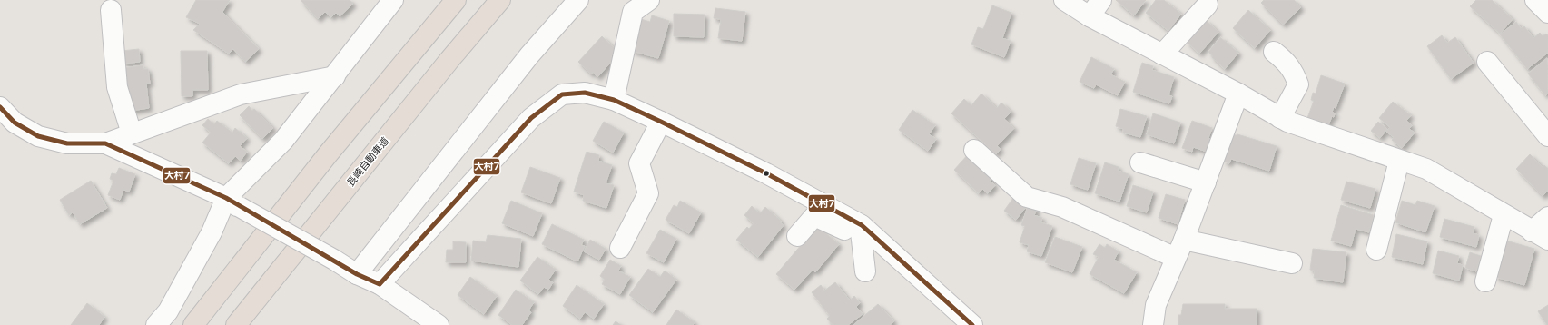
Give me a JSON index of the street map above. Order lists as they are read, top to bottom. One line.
{"streets":{"highway":["長崎自動車道"]},"lines":["transit line 大村7"]}
